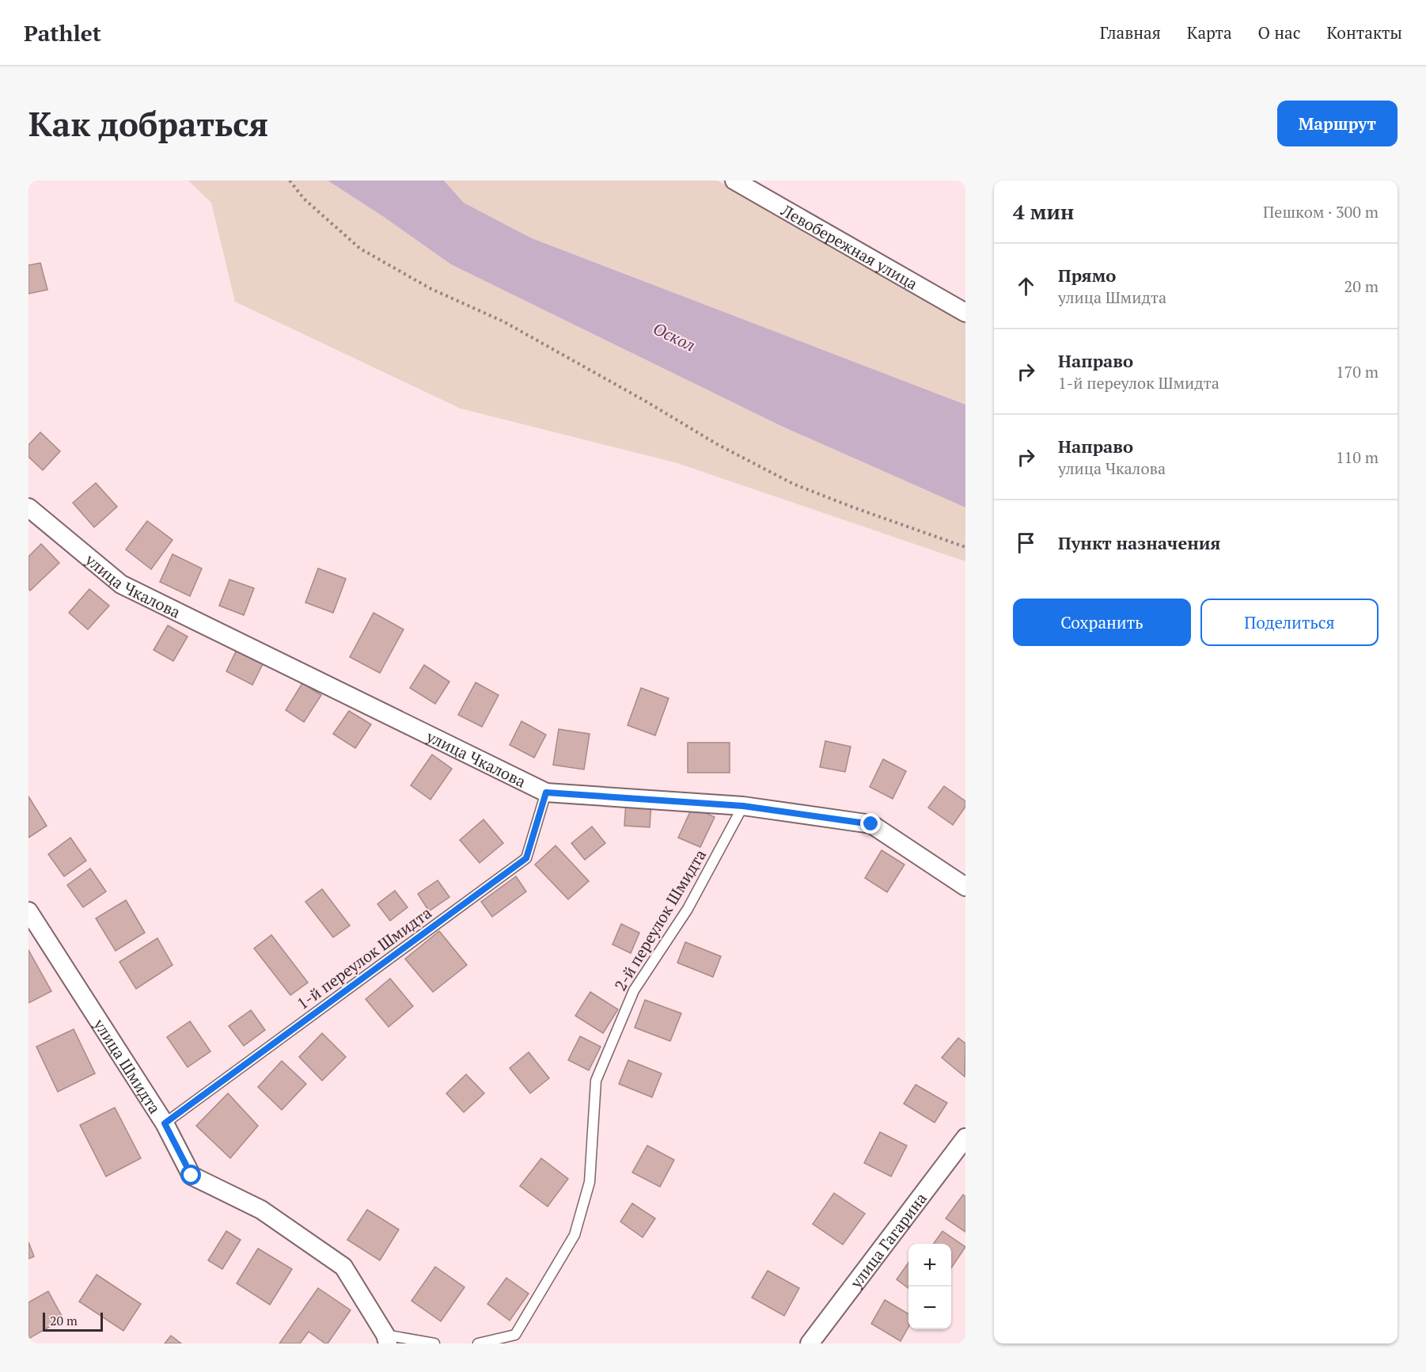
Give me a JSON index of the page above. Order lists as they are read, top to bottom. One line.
{"streets":{"street":["Левобережная улица","улица Чкалова","улица Шмидта","улица Гагарина"],"lane":["2-й переулок Шмидта","1-й переулок Шмидта"]},"crossings":[["улица Чкалова","2-й переулок Шмидта"],["улица Чкалова","1-й переулок Шмидта"],["1-й переулок Шмидта","улица Шмидта"]],"water":["Оскол"],"scale_bar":"20 m","page":{"header":"Pathlet","nav":["Главная","Карта","О нас","Контакты"],"buttons":["Маршрут",["Сохранить","Поделиться"]],"title":"Как добраться","heading":["4 мин","Пешком · 300 m"],"list":[["Прямо","улица Шмидта","20 m"],["Направо","1-й переулок Шмидта","170 m"],["Направо","улица Чкалова","110 m"],"Пункт назначения"],"map_buttons":["+","−"],"scale":"20 m"}}
